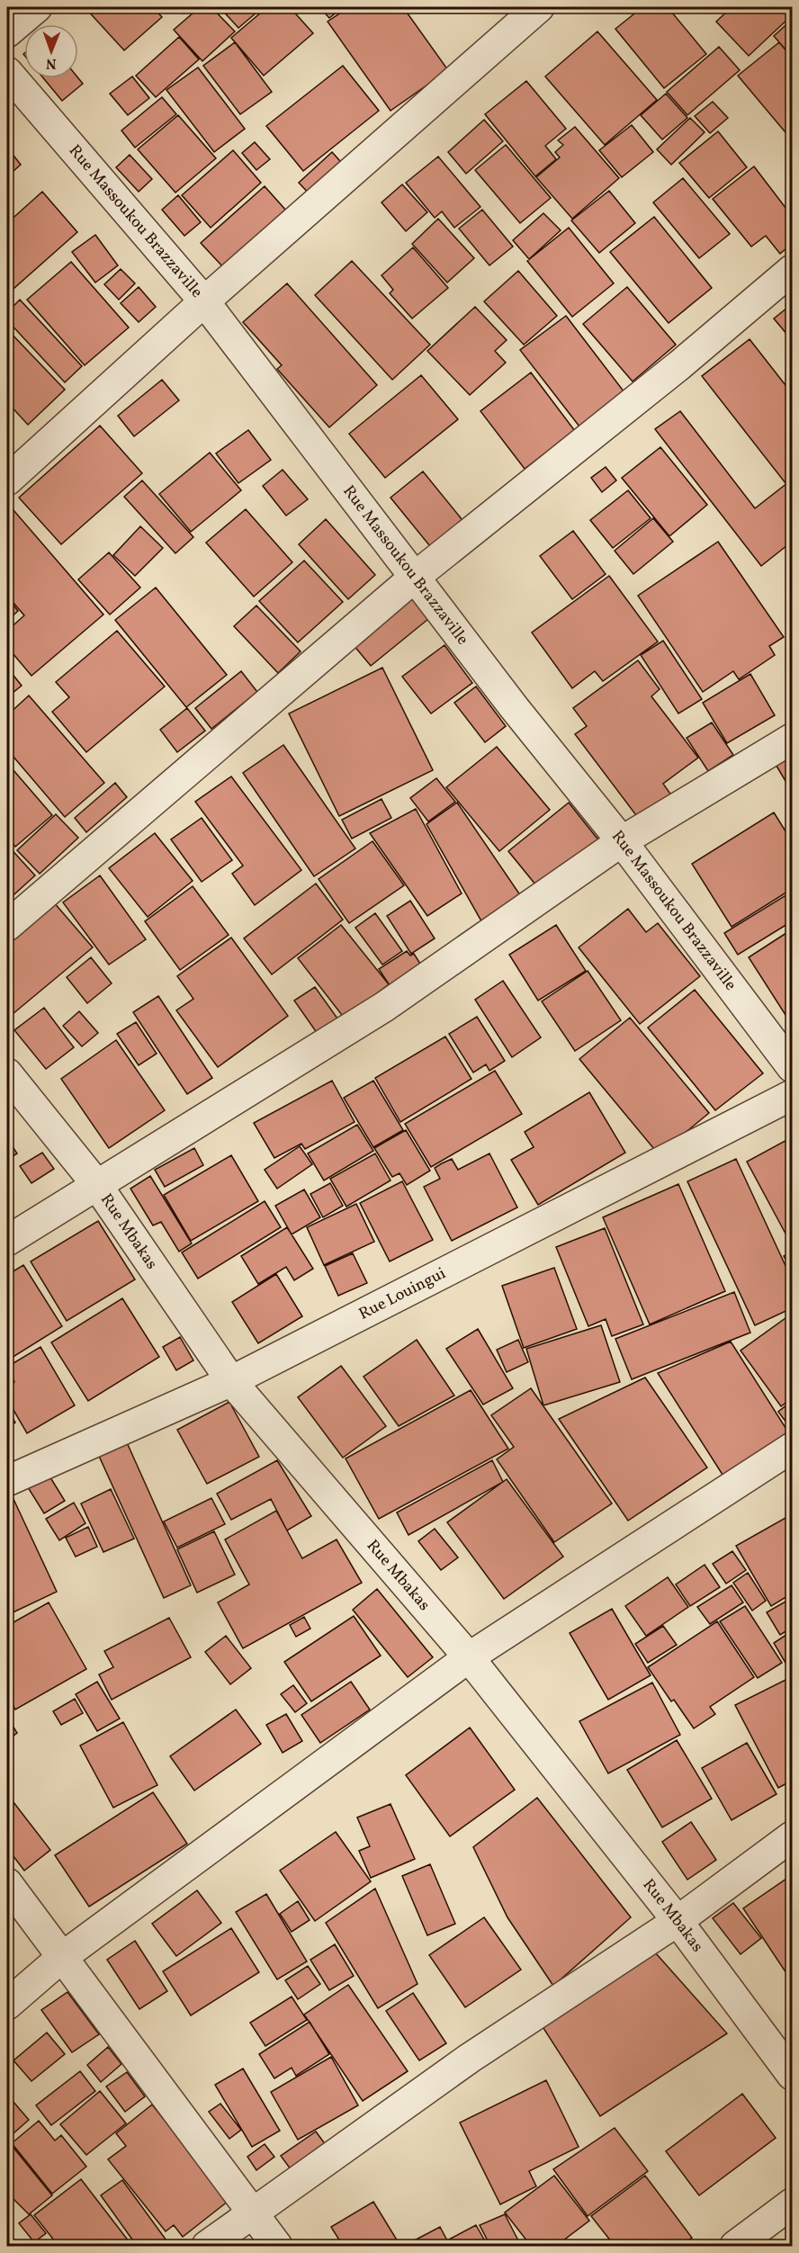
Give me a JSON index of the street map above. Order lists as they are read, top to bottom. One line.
{"streets":{"street":["Rue Massoukou Brazzaville","Rue Mbakas","Rue Louingui"]},"crossings":[["Rue Mbakas","Rue Louingui"]],"north":"bottom"}
